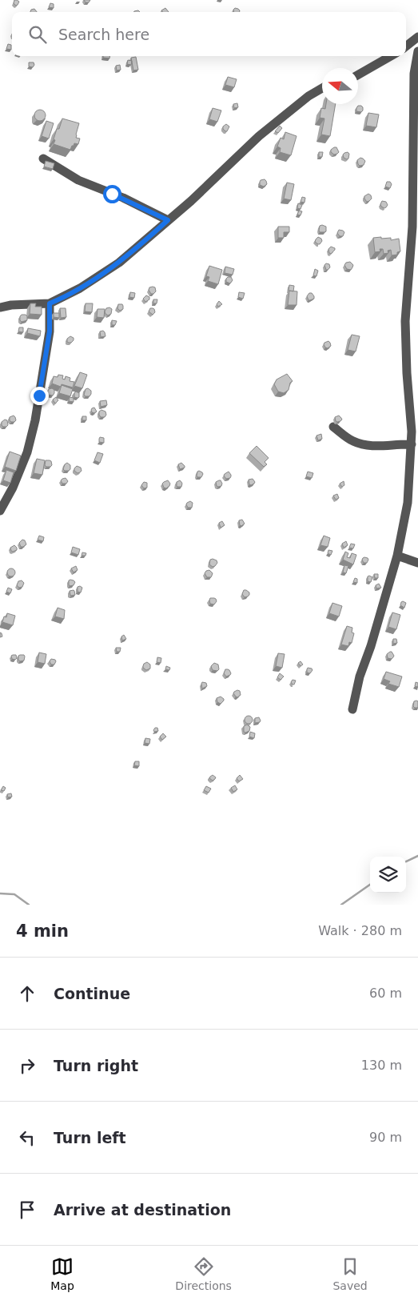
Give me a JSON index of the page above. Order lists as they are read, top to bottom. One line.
{"north":"left","page":{"search":"Search here","heading":["4 min","Walk · 280 m"],"list":[["Continue","60 m"],["Turn right","130 m"],["Turn left","90 m"],"Arrive at destination"],"nav":["Map","Directions","Saved"]}}
